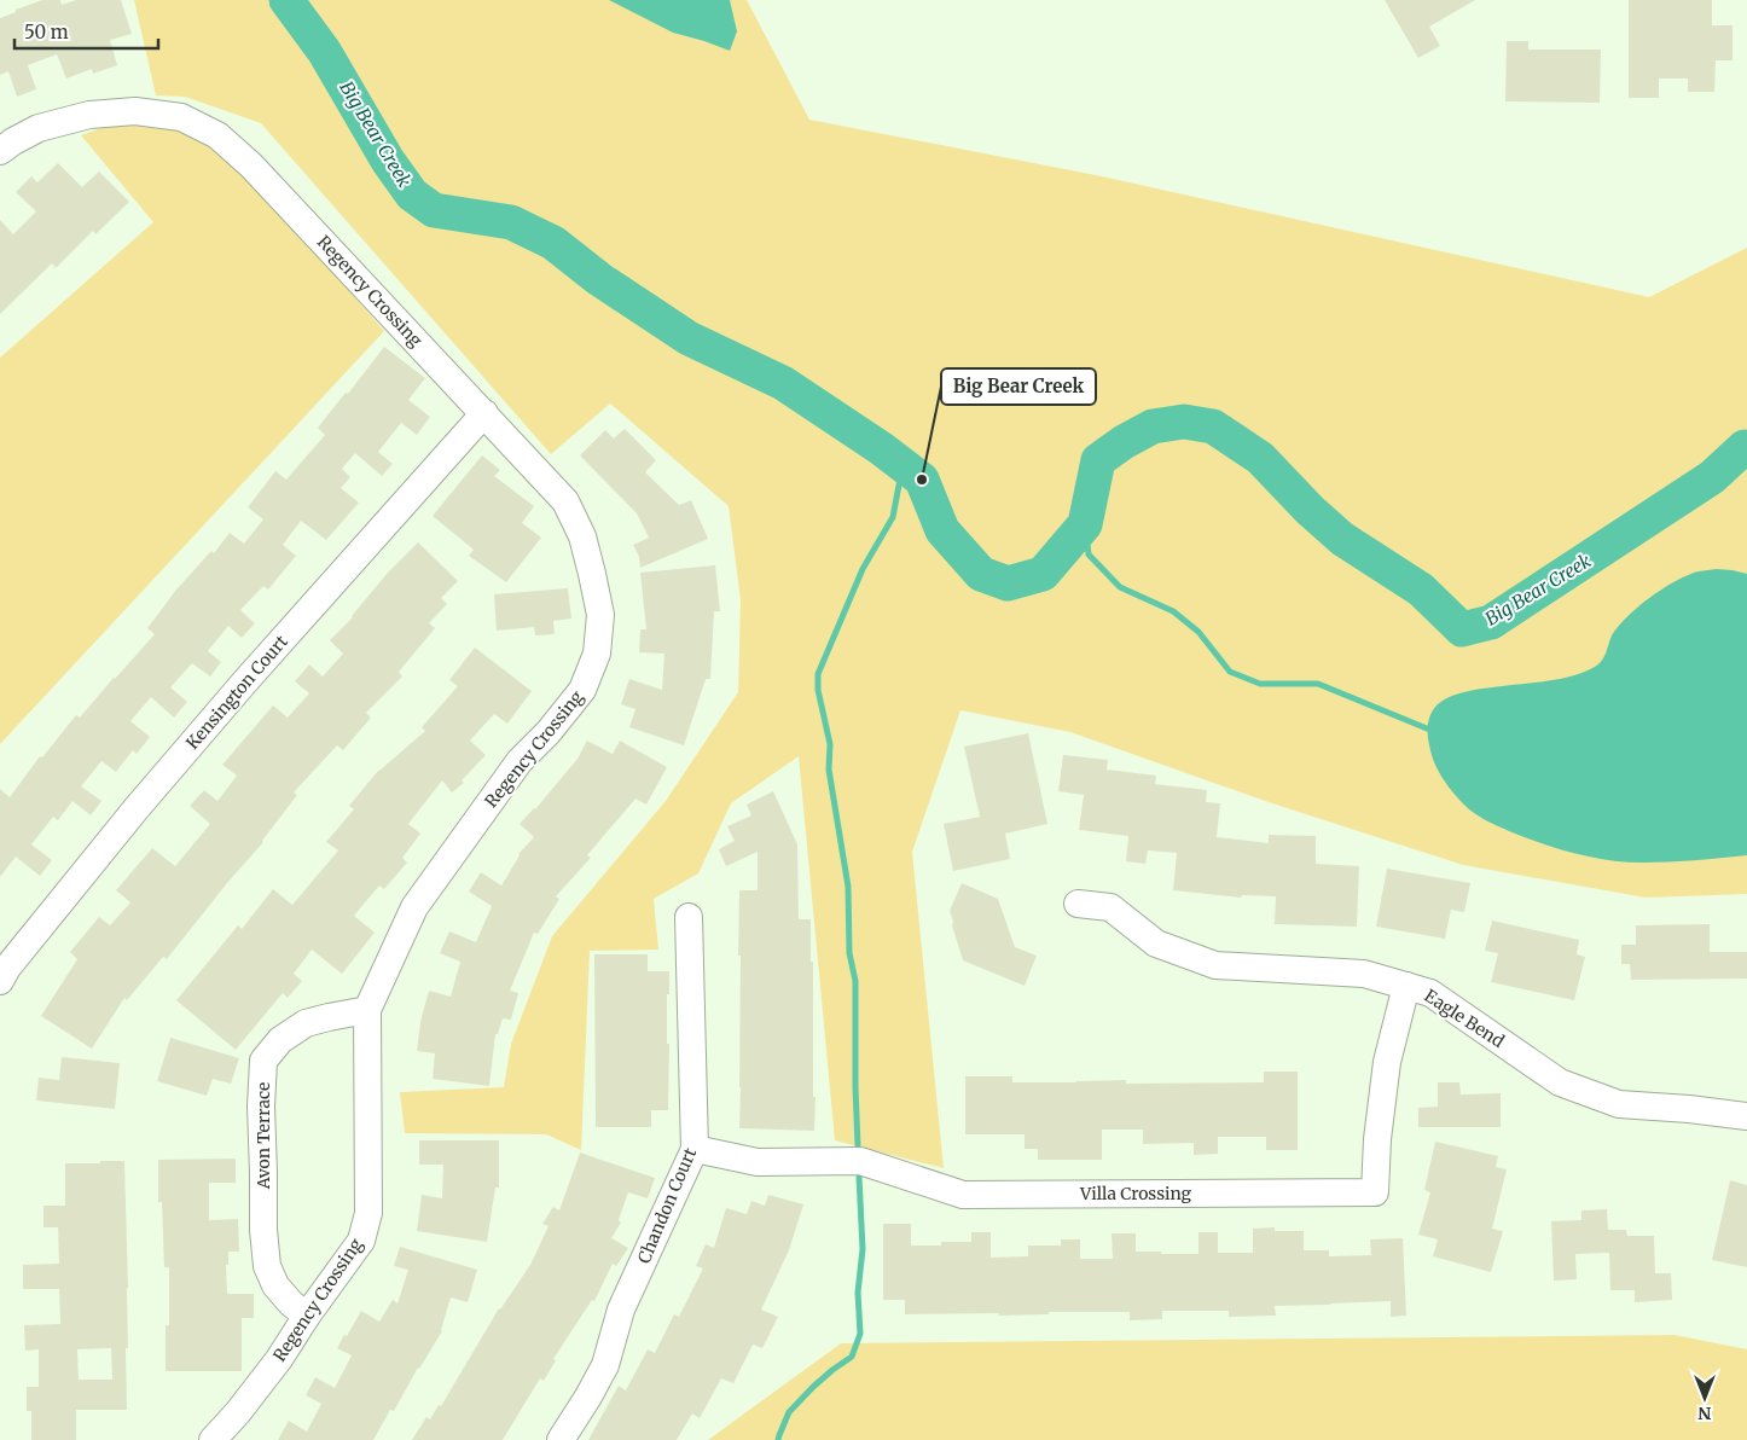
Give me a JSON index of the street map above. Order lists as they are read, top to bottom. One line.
{"streets":{"street":["Regency Crossing","Kensington Court","Eagle Bend","Avon Terrace","Villa Crossing","Chandon Court"]},"crossings":[["Regency Crossing","Kensington Court"],["Regency Crossing","Avon Terrace"],["Eagle Bend","Villa Crossing"],["Villa Crossing","Chandon Court"]],"water":["Big Bear Creek"],"places":["Big Bear Creek"],"scale_bar":"50 m","north":"bottom"}
